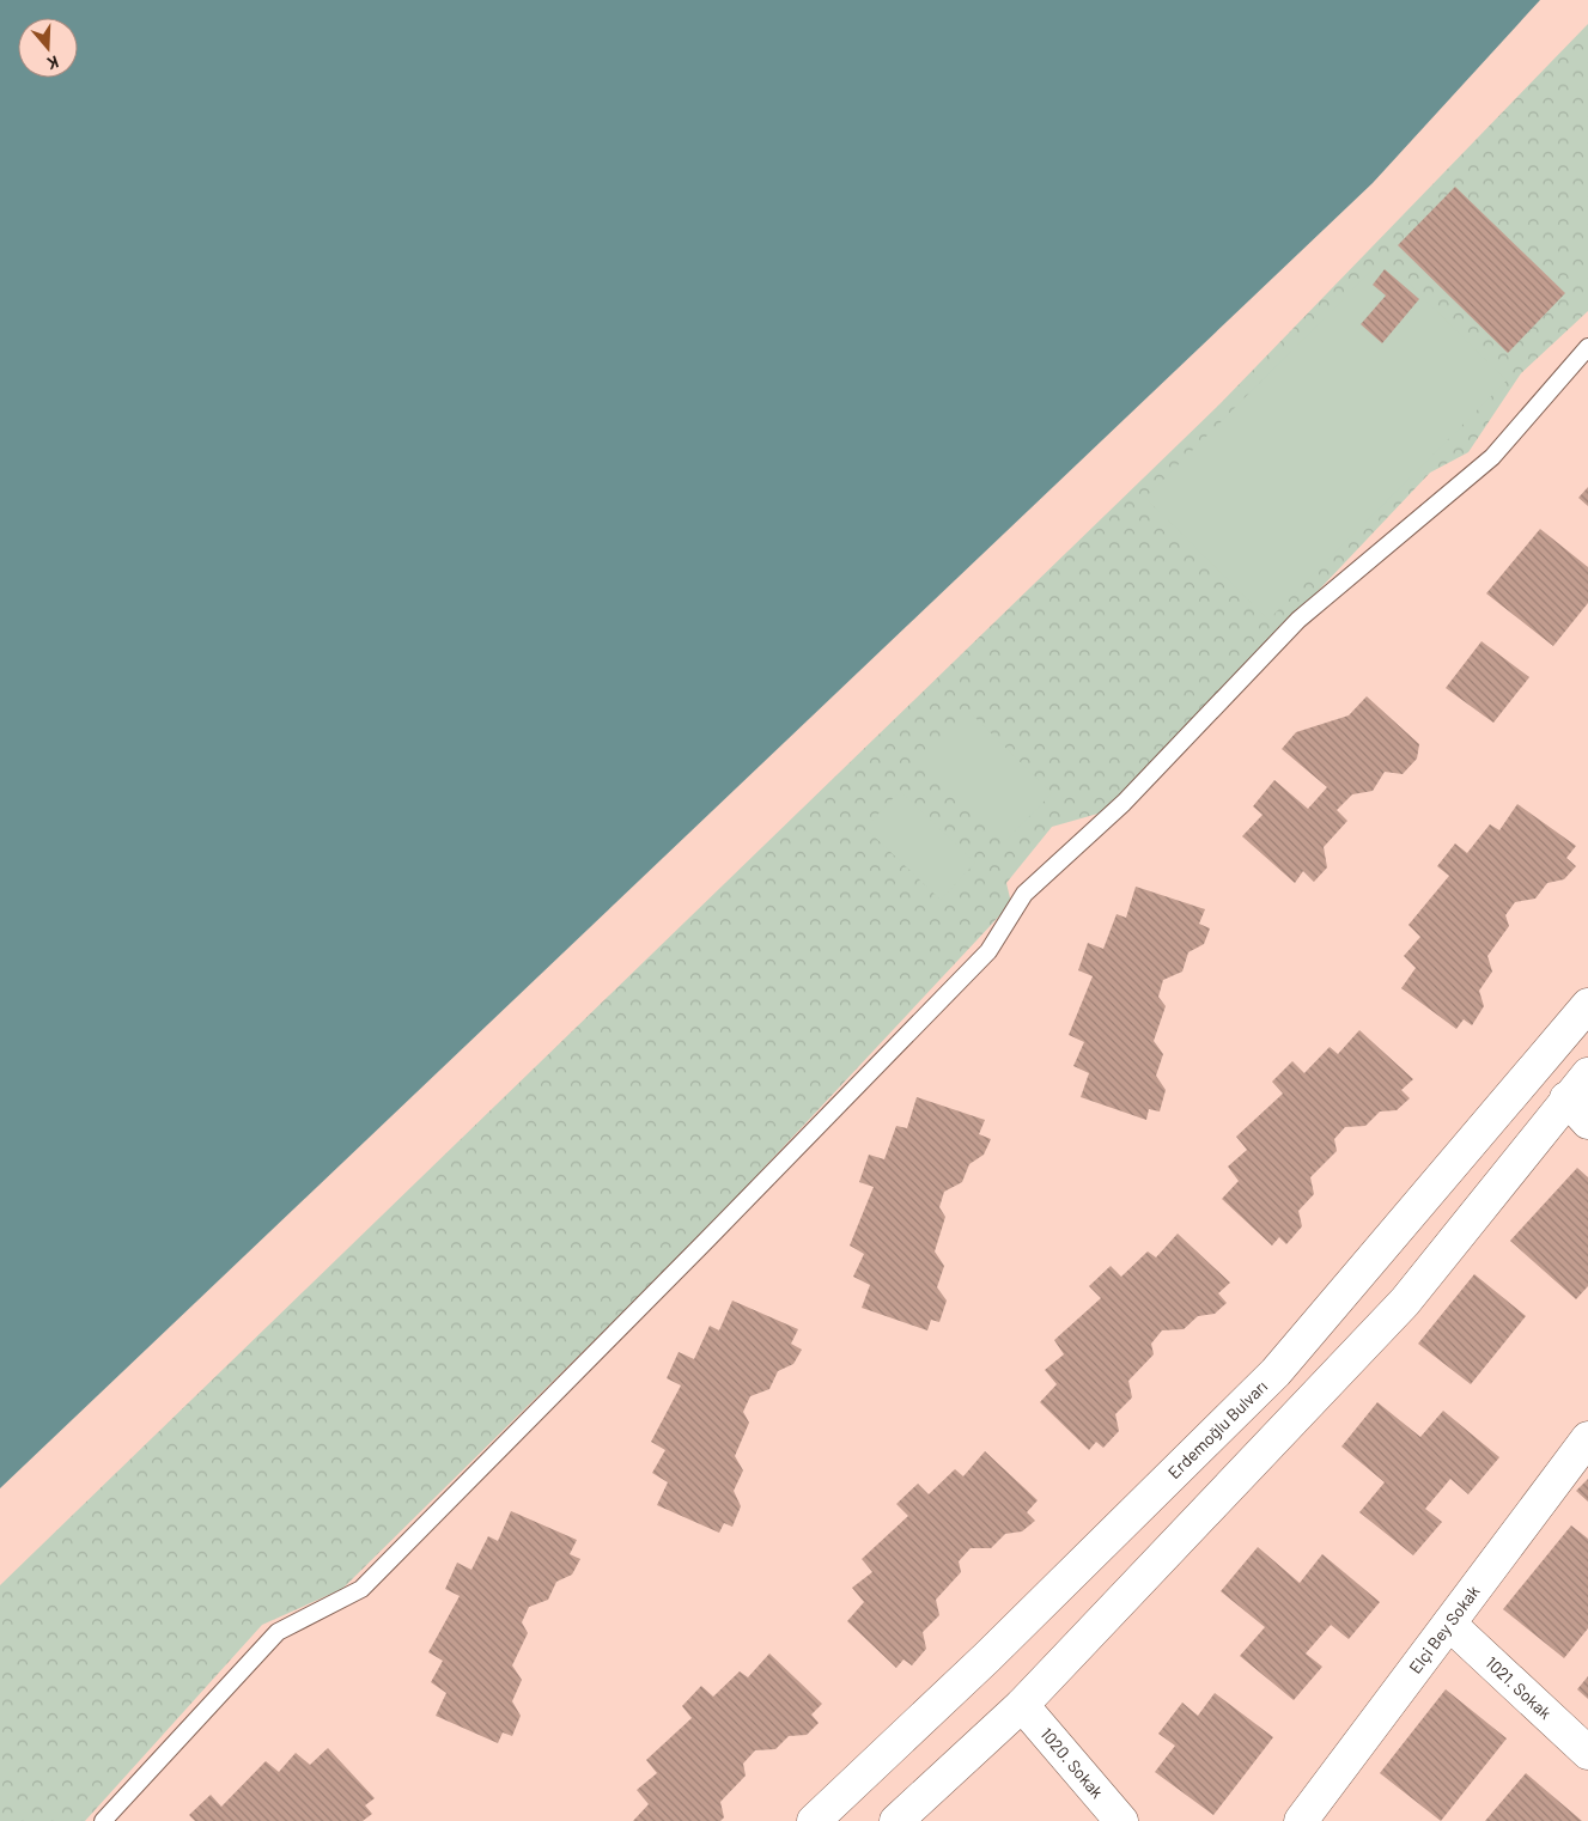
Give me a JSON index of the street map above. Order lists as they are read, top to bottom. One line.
{"streets":{"main road":["Erdemoğlu Bulvarı","Elçi Bey Sokak","1021. Sokak","1020. Sokak"]},"crossings":[["Elçi Bey Sokak","1021. Sokak"]],"north":"bottom"}
